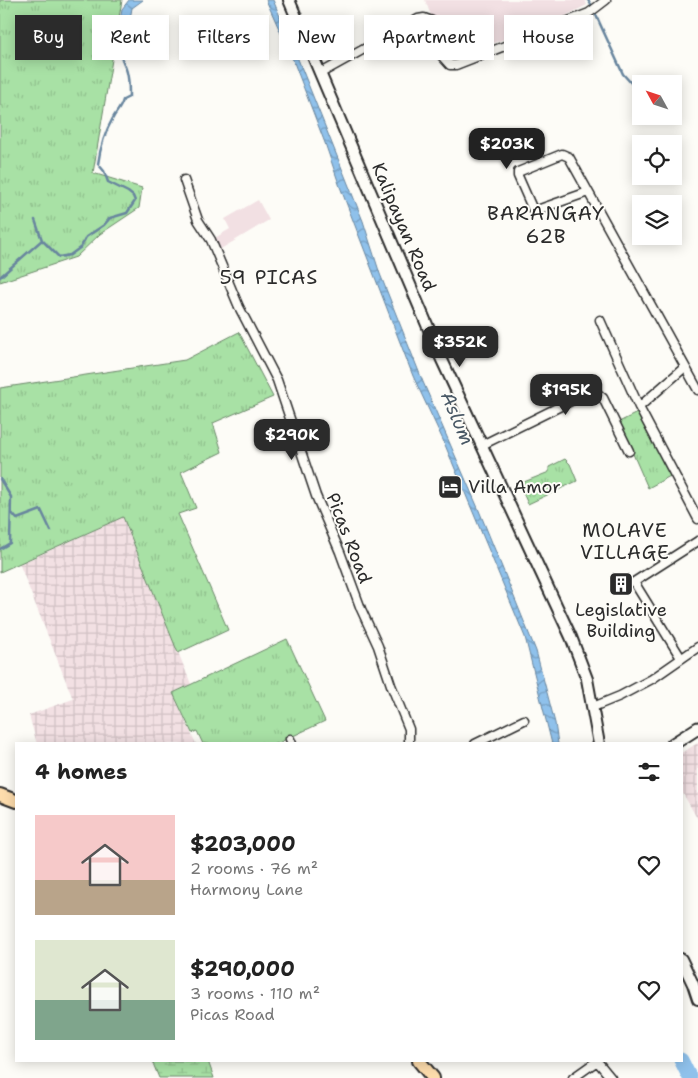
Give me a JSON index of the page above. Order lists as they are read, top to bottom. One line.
{"streets":{"street":["Kalipayan Road","Picas Road"]},"districts":["BARANGAY 62B","59 PICAS","MOLAVE VILLAGE"],"water":["Aslum"],"places":{"hotel":["Villa Amor"],"building":["Legislative Building"]},"north":"top left","page":{"chip":["Buy","Rent","Filters","New","Apartment","House"],"price":["$203K","$352K","$195K","$290K"],"heading":"4 homes","list":[{"name":"$203,000","note":"2 rooms · 76 m² · Harmony Lane"},{"name":"$290,000","note":"3 rooms · 110 m² · Picas Road"}]}}
